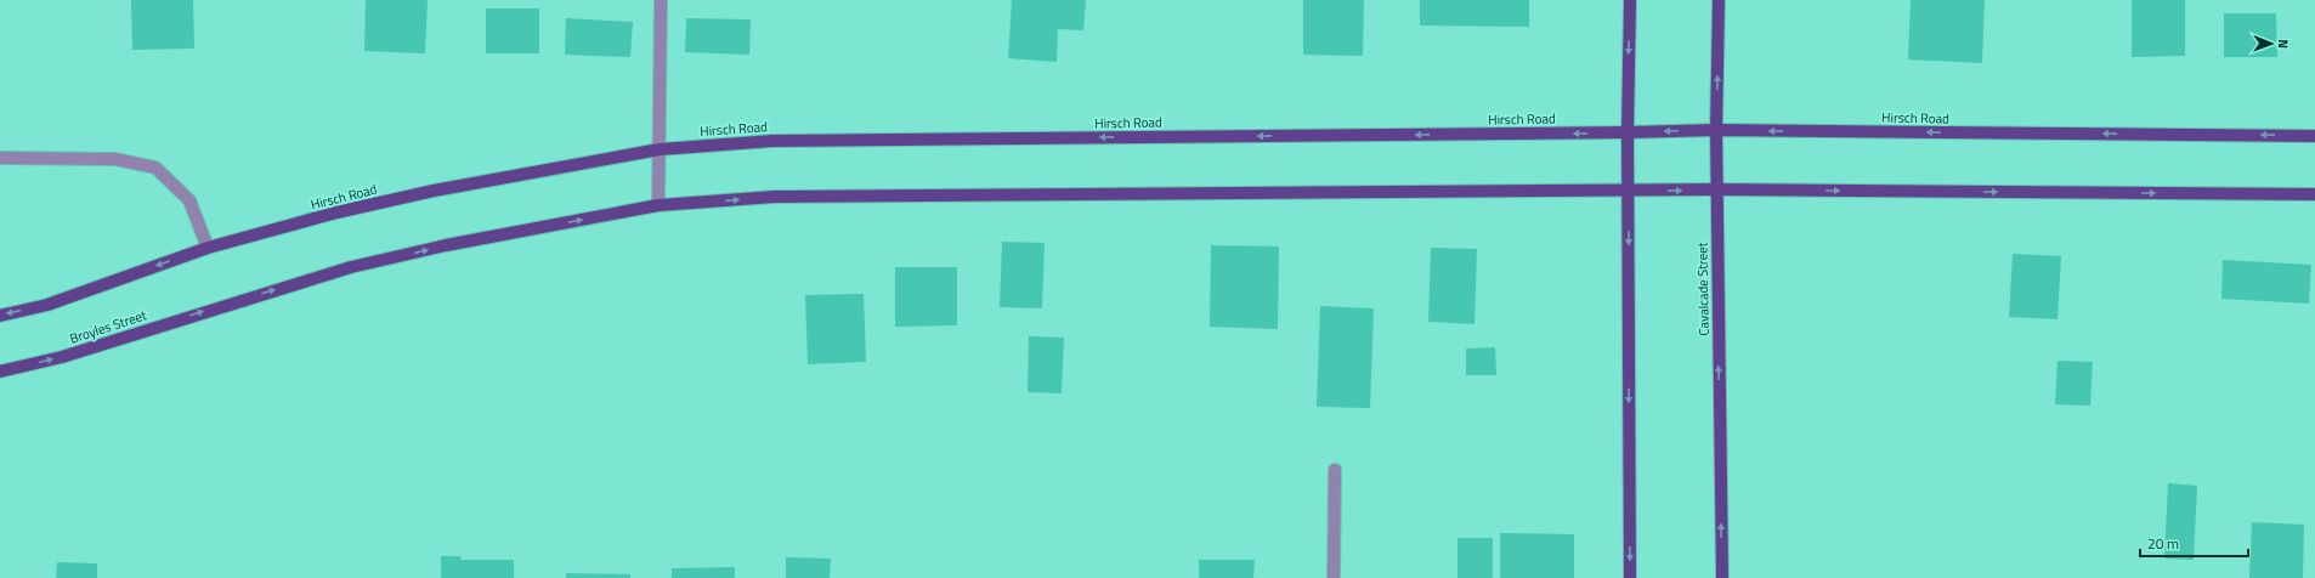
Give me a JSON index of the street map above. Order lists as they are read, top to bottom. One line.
{"streets":{"main road":["Hirsch Road","Cavalcade Street","Broyles Street"]},"crossings":[["Hirsch Road","Cavalcade Street"]],"scale_bar":"20 m","north":"right"}
